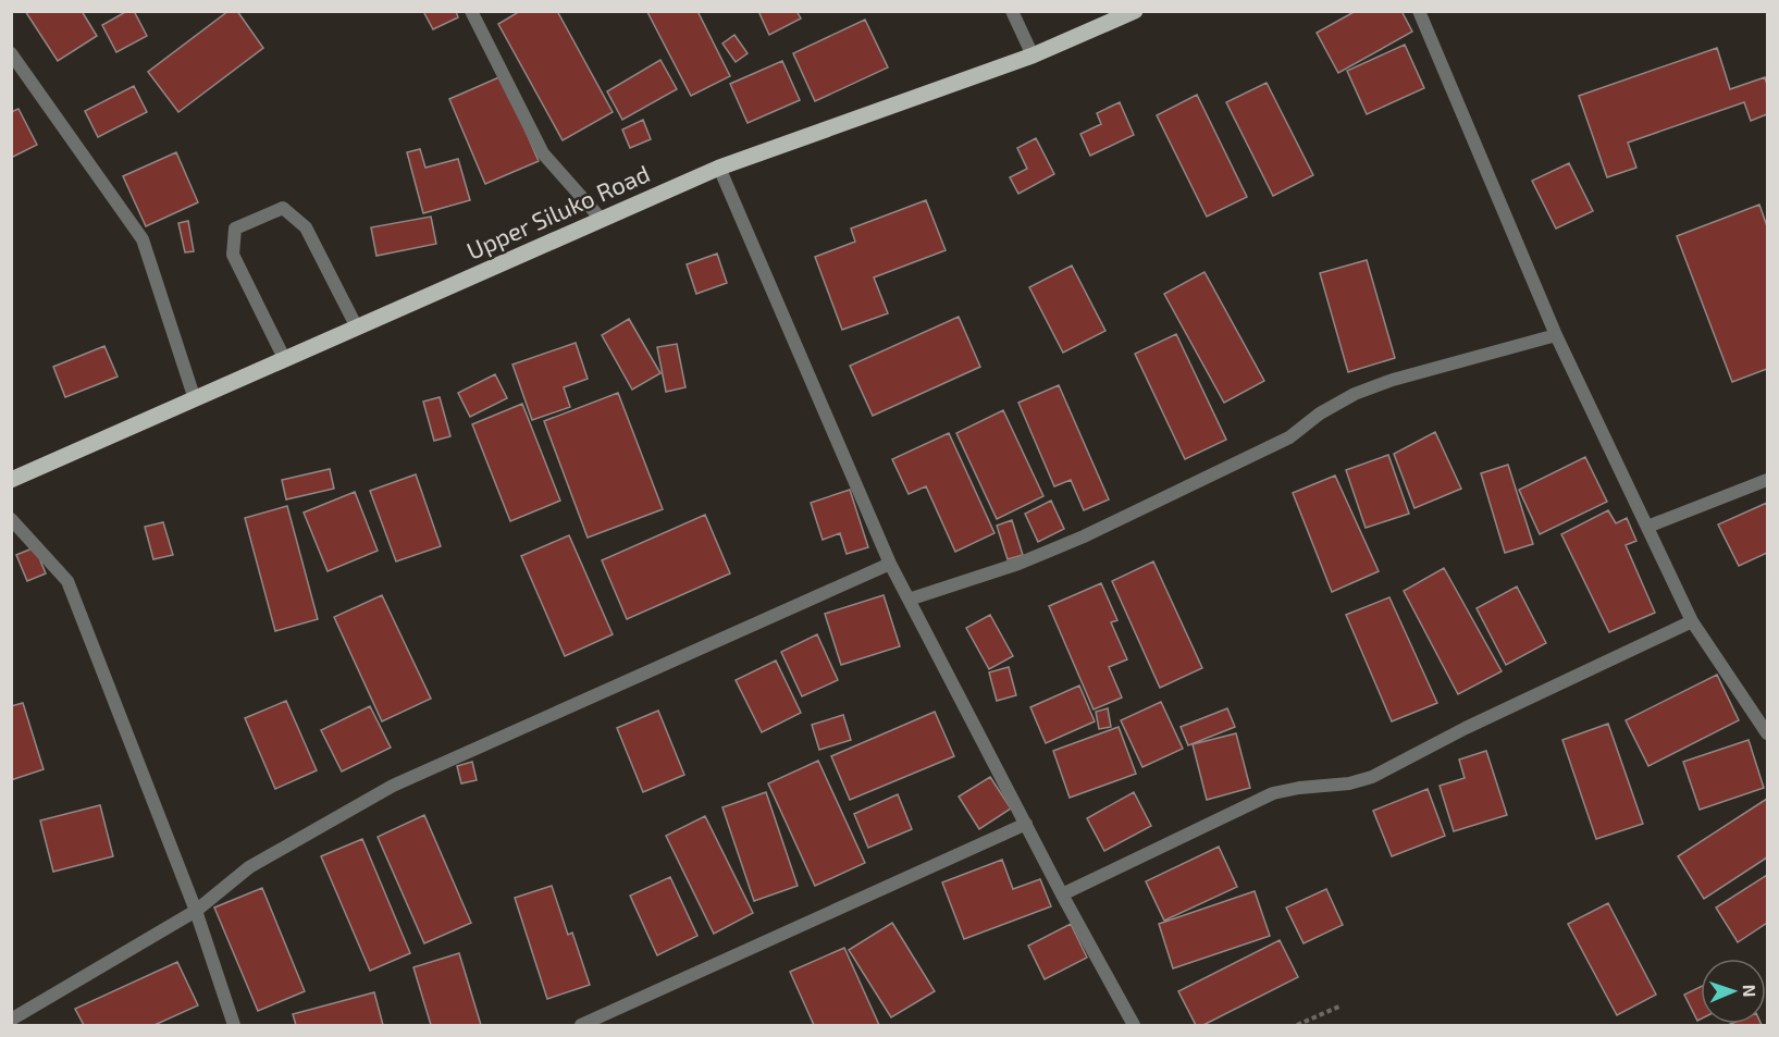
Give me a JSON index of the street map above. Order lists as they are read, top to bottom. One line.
{"streets":{"main road":["Upper Siluko Road"]},"north":"right"}
